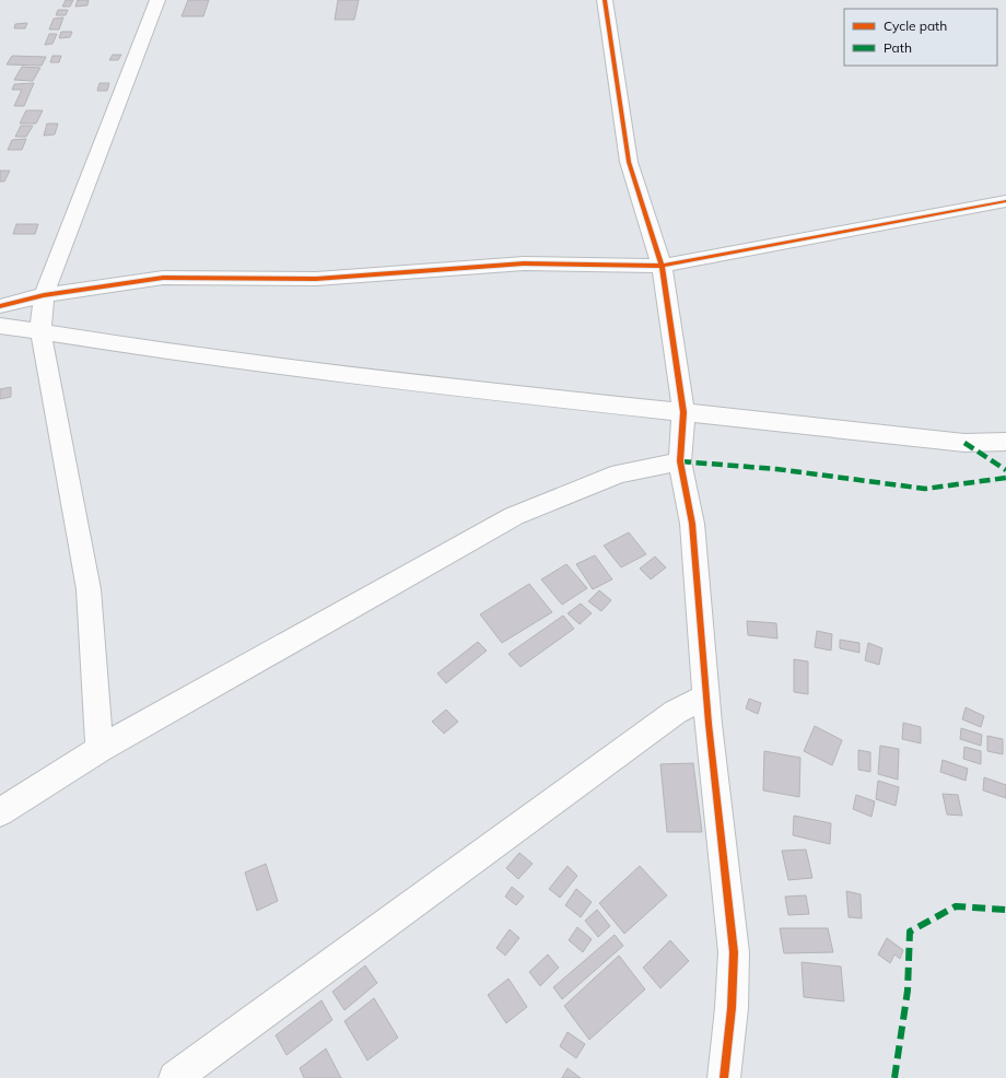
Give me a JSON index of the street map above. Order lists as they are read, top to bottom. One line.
{"legend":["Cycle path","Path"]}
